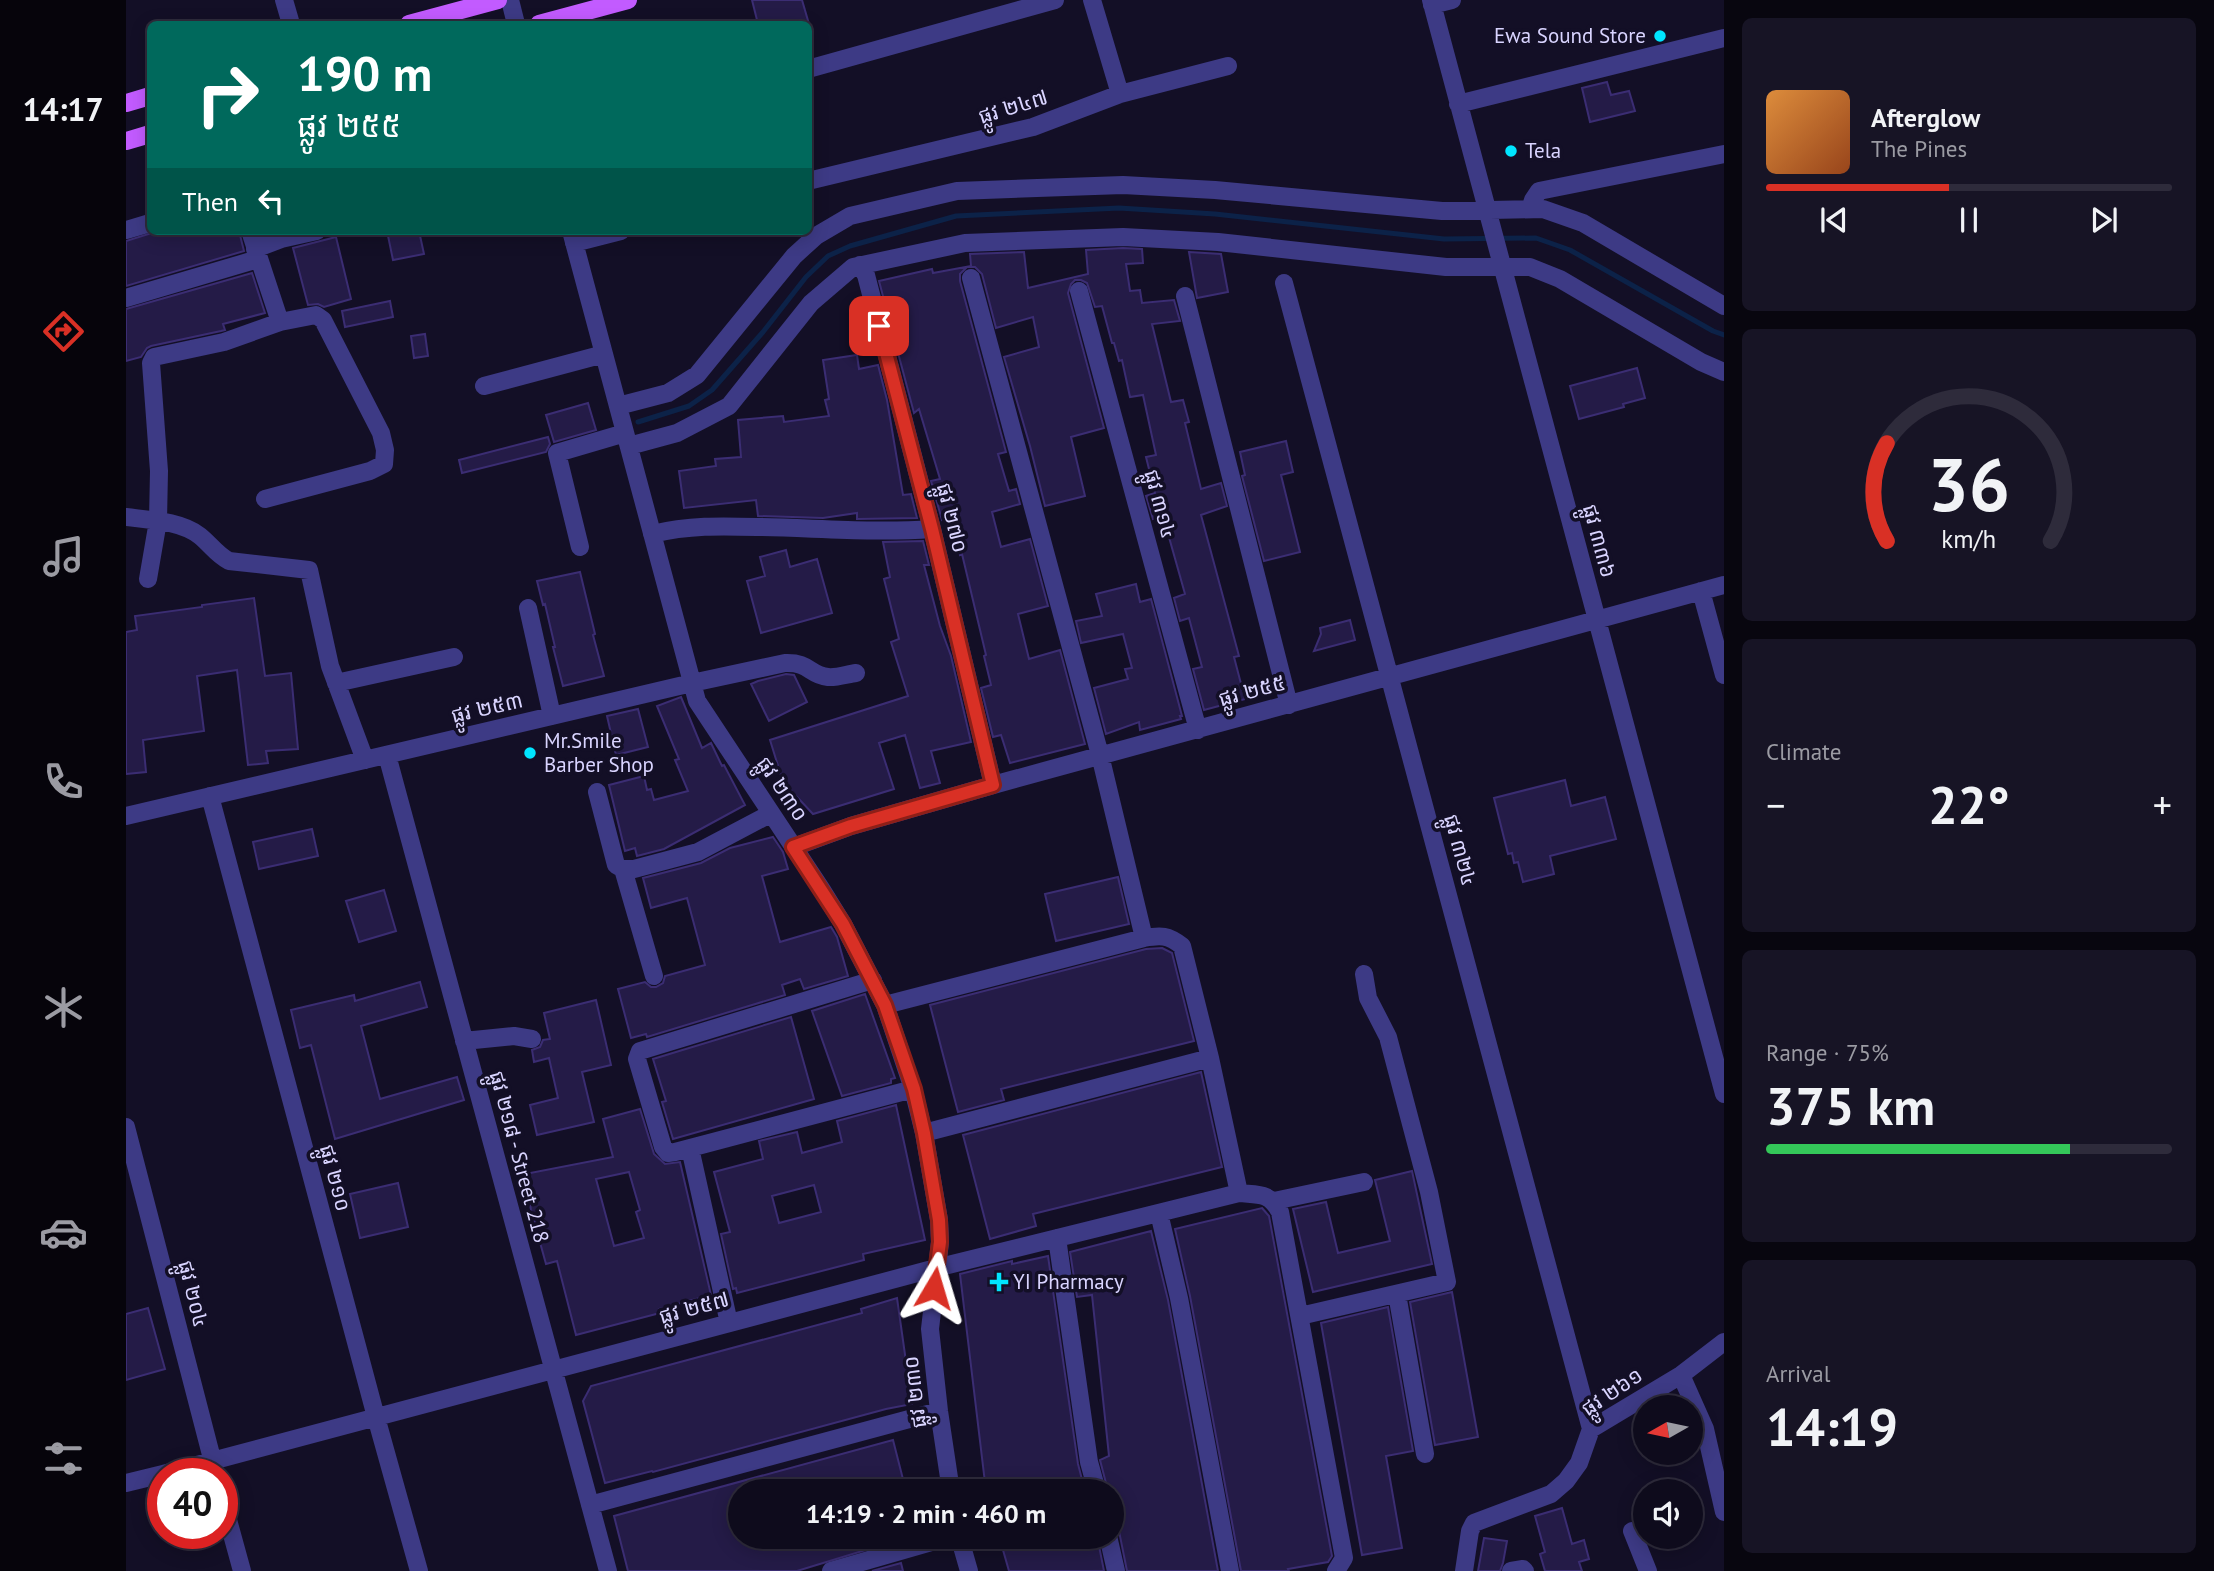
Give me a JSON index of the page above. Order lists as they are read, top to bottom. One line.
{"streets":{"street":["ផ្លូវ ២៤៧","ផ្លូវ ៣១៤","ផ្លូវ ២៧០","ផ្លូវ ៣៣៦","ផ្លូវ ២៥៥","ផ្លូវ ២៥៣","ផ្លូវ ២៣០","ផ្លូវ ៣២៤","ផ្លូវ ២១៨ - Street 218","ផ្លូវ ២១០","ផ្លូវ ២០៤","ផ្លូវ ២៥៧","ផ្លូវ ២៦១"]},"crossings":[["ផ្លូវ ៣១៤","ផ្លូវ ២៥៥"],["ផ្លូវ ២៧០","ផ្លូវ ២៥៥"],["ផ្លូវ ៣៣៦","ផ្លូវ ២៥៥"],["ផ្លូវ ២៥៥","ផ្លូវ ២៣០"],["ផ្លូវ ២៥៥","ផ្លូវ ៣២៤"],["ផ្លូវ ២៥៣","ផ្លូវ ២៣០"],["ផ្លូវ ២៥៣","ផ្លូវ ២១៨ - Street 218"],["ផ្លូវ ២៥៣","ផ្លូវ ២១០"],["ផ្លូវ ២៣០","ផ្លូវ ២៥៧"],["ផ្លូវ ៣២៤","ផ្លូវ ២៦១"],["ផ្លូវ ២១៨ - Street 218","ផ្លូវ ២៥៧"],["ផ្លូវ ២១០","ផ្លូវ ២៥៧"]],"places":{"other":["Ewa Sound Store","Tela","Mr.Smile Barber Shop"],"health":["YI Pharmacy"]},"north":"left","page":{"tabs":"14:17","turn":["190 m","ផ្លូវ ២៥៥"],"song":["Afterglow","The Pines"],"then":"Then","tile":["Climate",["Range · 75%","375 km"],["Arrival","14:19"]],"heat":["−","22°","+"],"limit":"40","trip":"14:19 · 2 min · 460 m","gauge":["36","km/h"]}}
